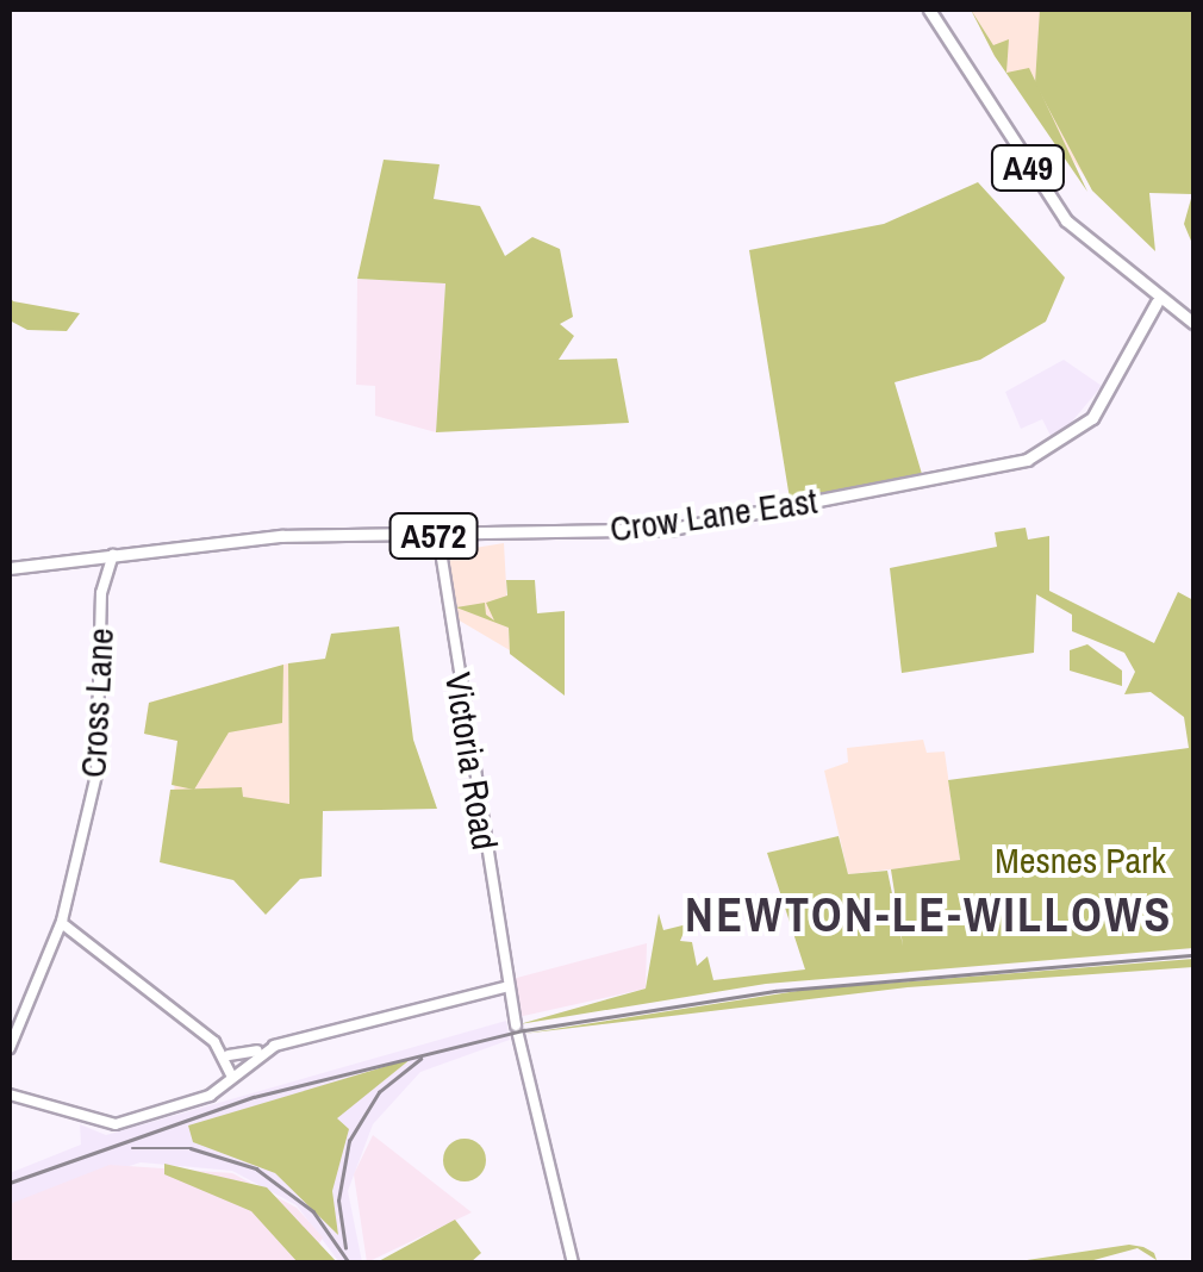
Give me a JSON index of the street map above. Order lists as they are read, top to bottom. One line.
{"streets":{"main road":["A49","Crow Lane East","A572"],"street":["Cross Lane","Victoria Road"]},"crossings":[["A49","Crow Lane East"],["Crow Lane East","A572"],["Crow Lane East","Cross Lane"],["Crow Lane East","Victoria Road"],["A572","Cross Lane"]],"districts":["NEWTON-LE-WILLOWS"],"parks":["Mesnes Park"]}
